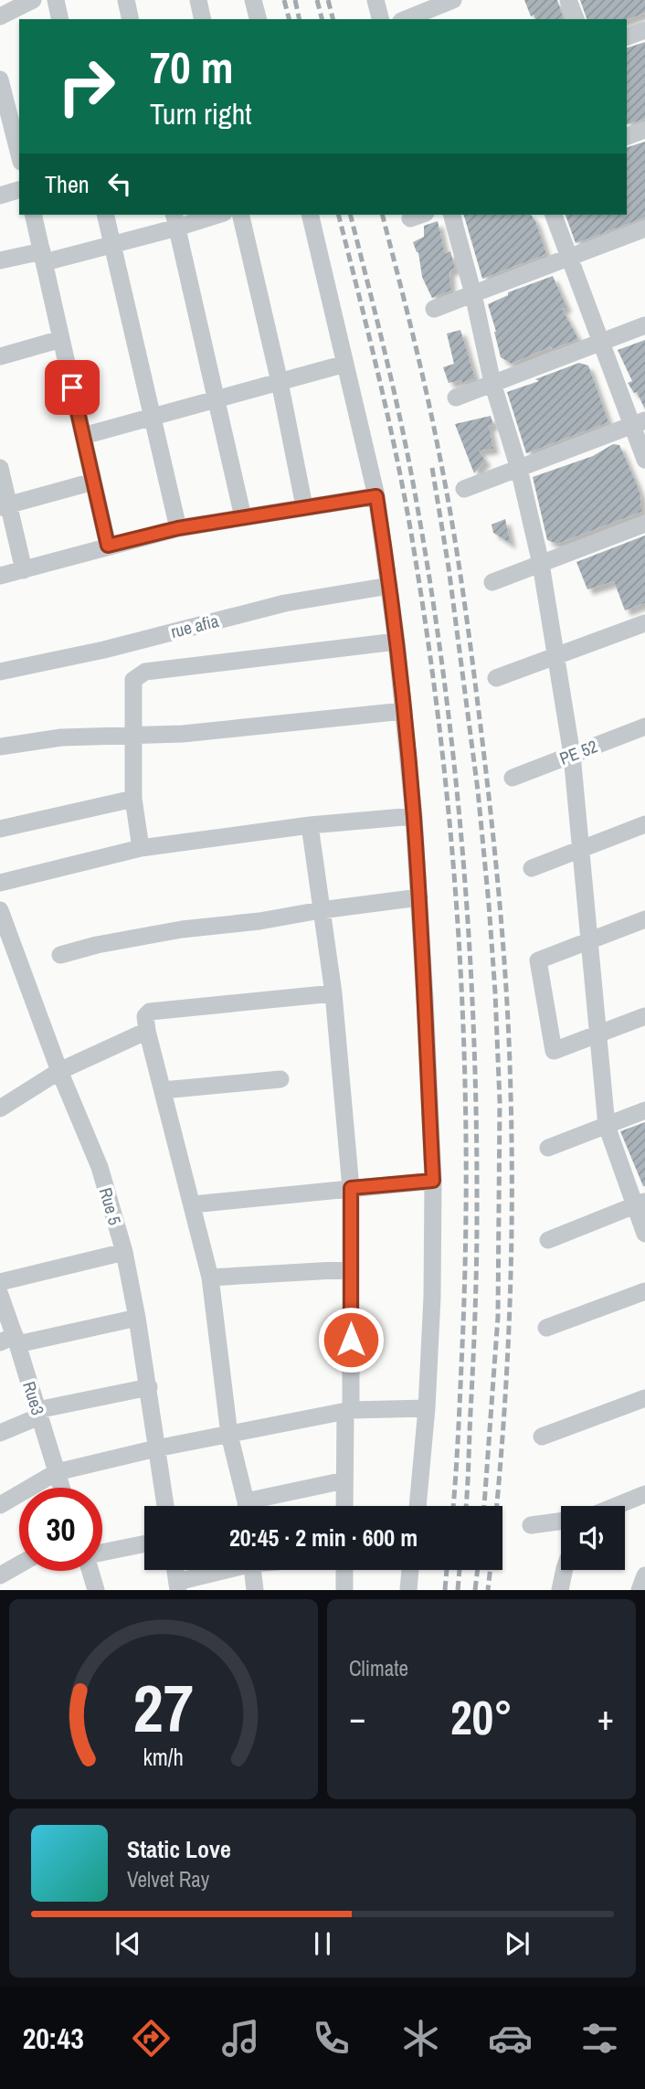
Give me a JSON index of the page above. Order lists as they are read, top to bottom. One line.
{"streets":{"street":["rue afia","PE 52","Rue 5","Rue3"]},"page":{"turn":["70 m","Turn right"],"then":"Then","limit":"30","trip":"20:45 · 2 min · 600 m","tile":"Climate","heat":["−","20°","+"],"song":["Static Love","Velvet Ray"],"tabs":"20:43","gauge":["27","km/h"]}}
